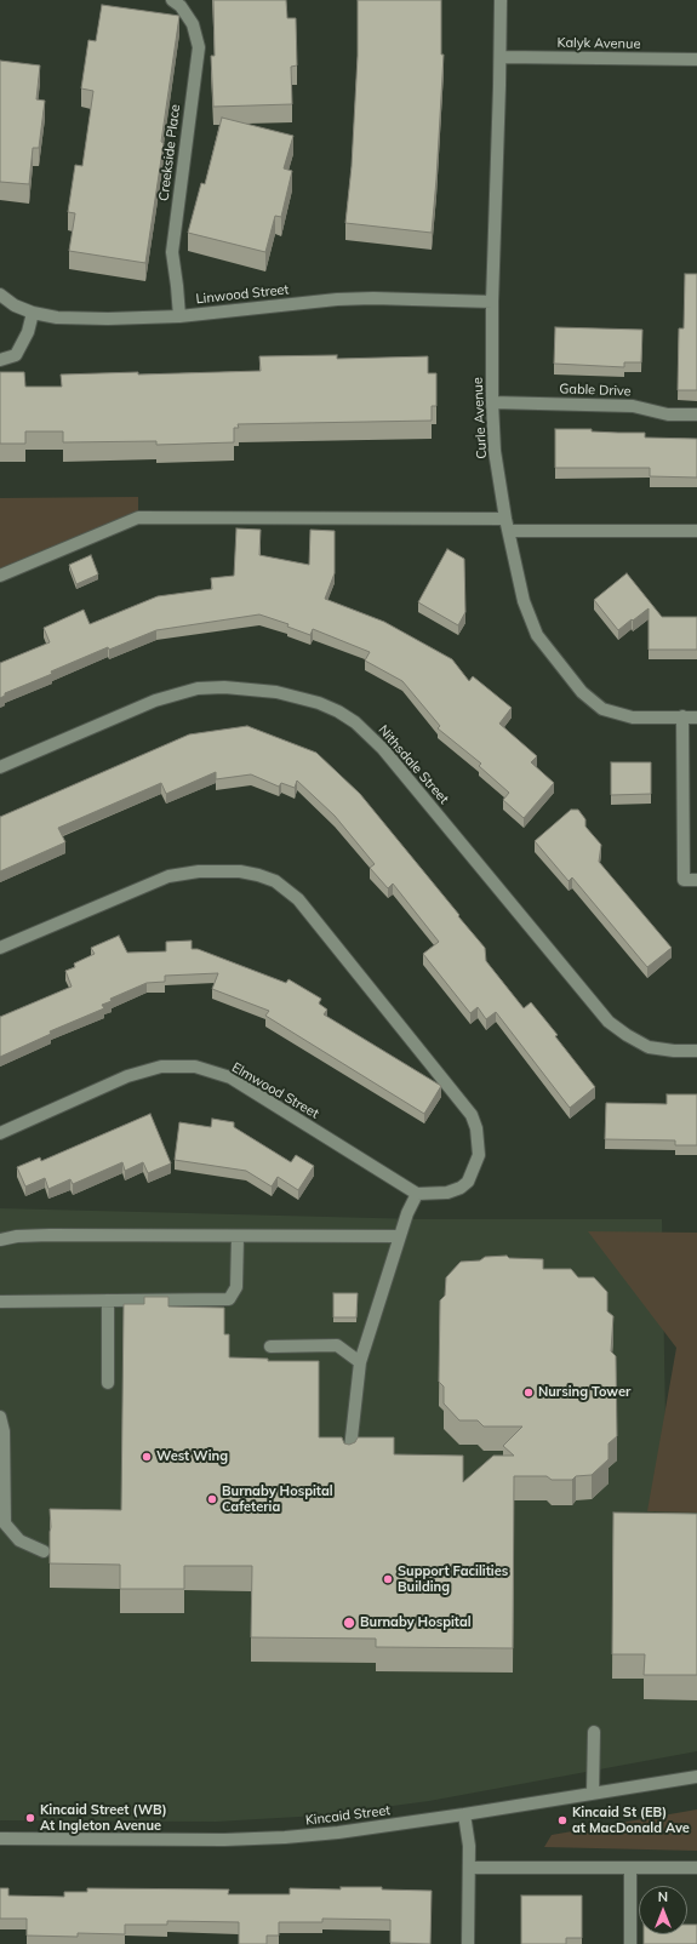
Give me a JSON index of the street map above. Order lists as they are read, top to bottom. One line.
{"streets":{"street":["Kalyk Avenue","Creekside Place","Linwood Street","Gable Drive","Curle Avenue","Nithsdale Street","Elmwood Street","Kincaid Street"]},"crossings":[["Kalyk Avenue","Curle Avenue"],["Creekside Place","Linwood Street"],["Linwood Street","Curle Avenue"],["Gable Drive","Curle Avenue"]],"places":["Nursing Tower","West Wing","Burnaby Hospital Cafeteria","Support Facilities Building","Burnaby Hospital","Kincaid Street (WB) At Ingleton Avenue","Kincaid St (EB) at MacDonald Ave"],"north":"top"}
